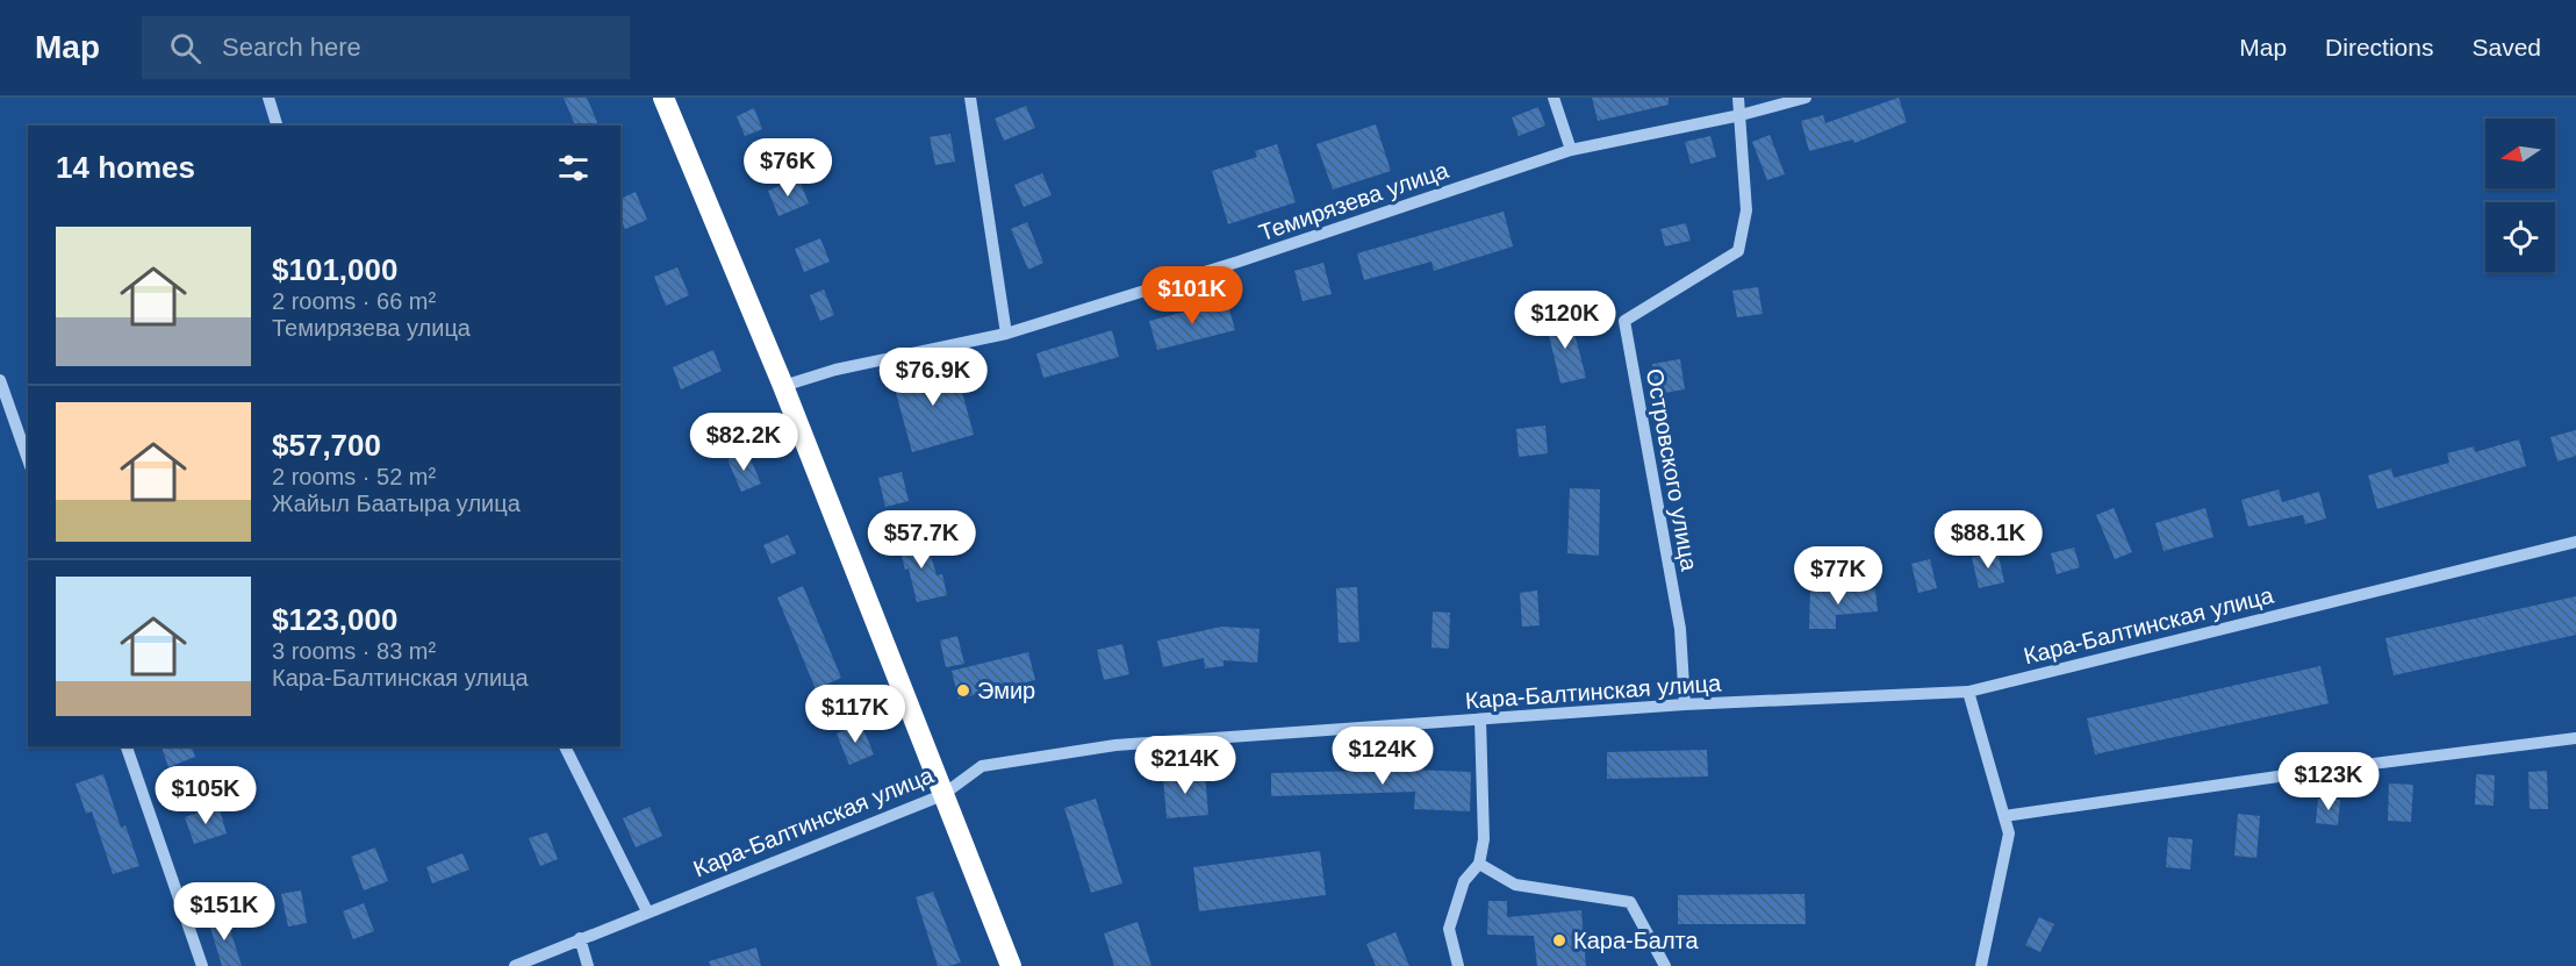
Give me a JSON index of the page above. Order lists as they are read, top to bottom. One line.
{"streets":{"street":["Темирязева улица","Островского улица","Кара-Балтинская улица"]},"crossings":[["Темирязева улица","Островского улица"],["Островского улица","Кара-Балтинская улица"]],"places":["Эмир","Кара-Балта"],"north":"left","page":{"header":"Map","search":"Search here","nav":["Map","Directions","Saved"],"heading":"14 homes","price":["$76K","$101K","$120K","$76.9K","$82.2K","$57.7K","$88.1K","$77K","$117K","$124K","$214K","$123K","$105K","$151K"],"list":[{"name":"$101,000","note":"2 rooms · 66 m² · Темирязева улица"},{"name":"$57,700","note":"2 rooms · 52 m² · Жайыл Баатыра улица"},{"name":"$123,000","note":"3 rooms · 83 m² · Кара-Балтинская улица"}]}}
